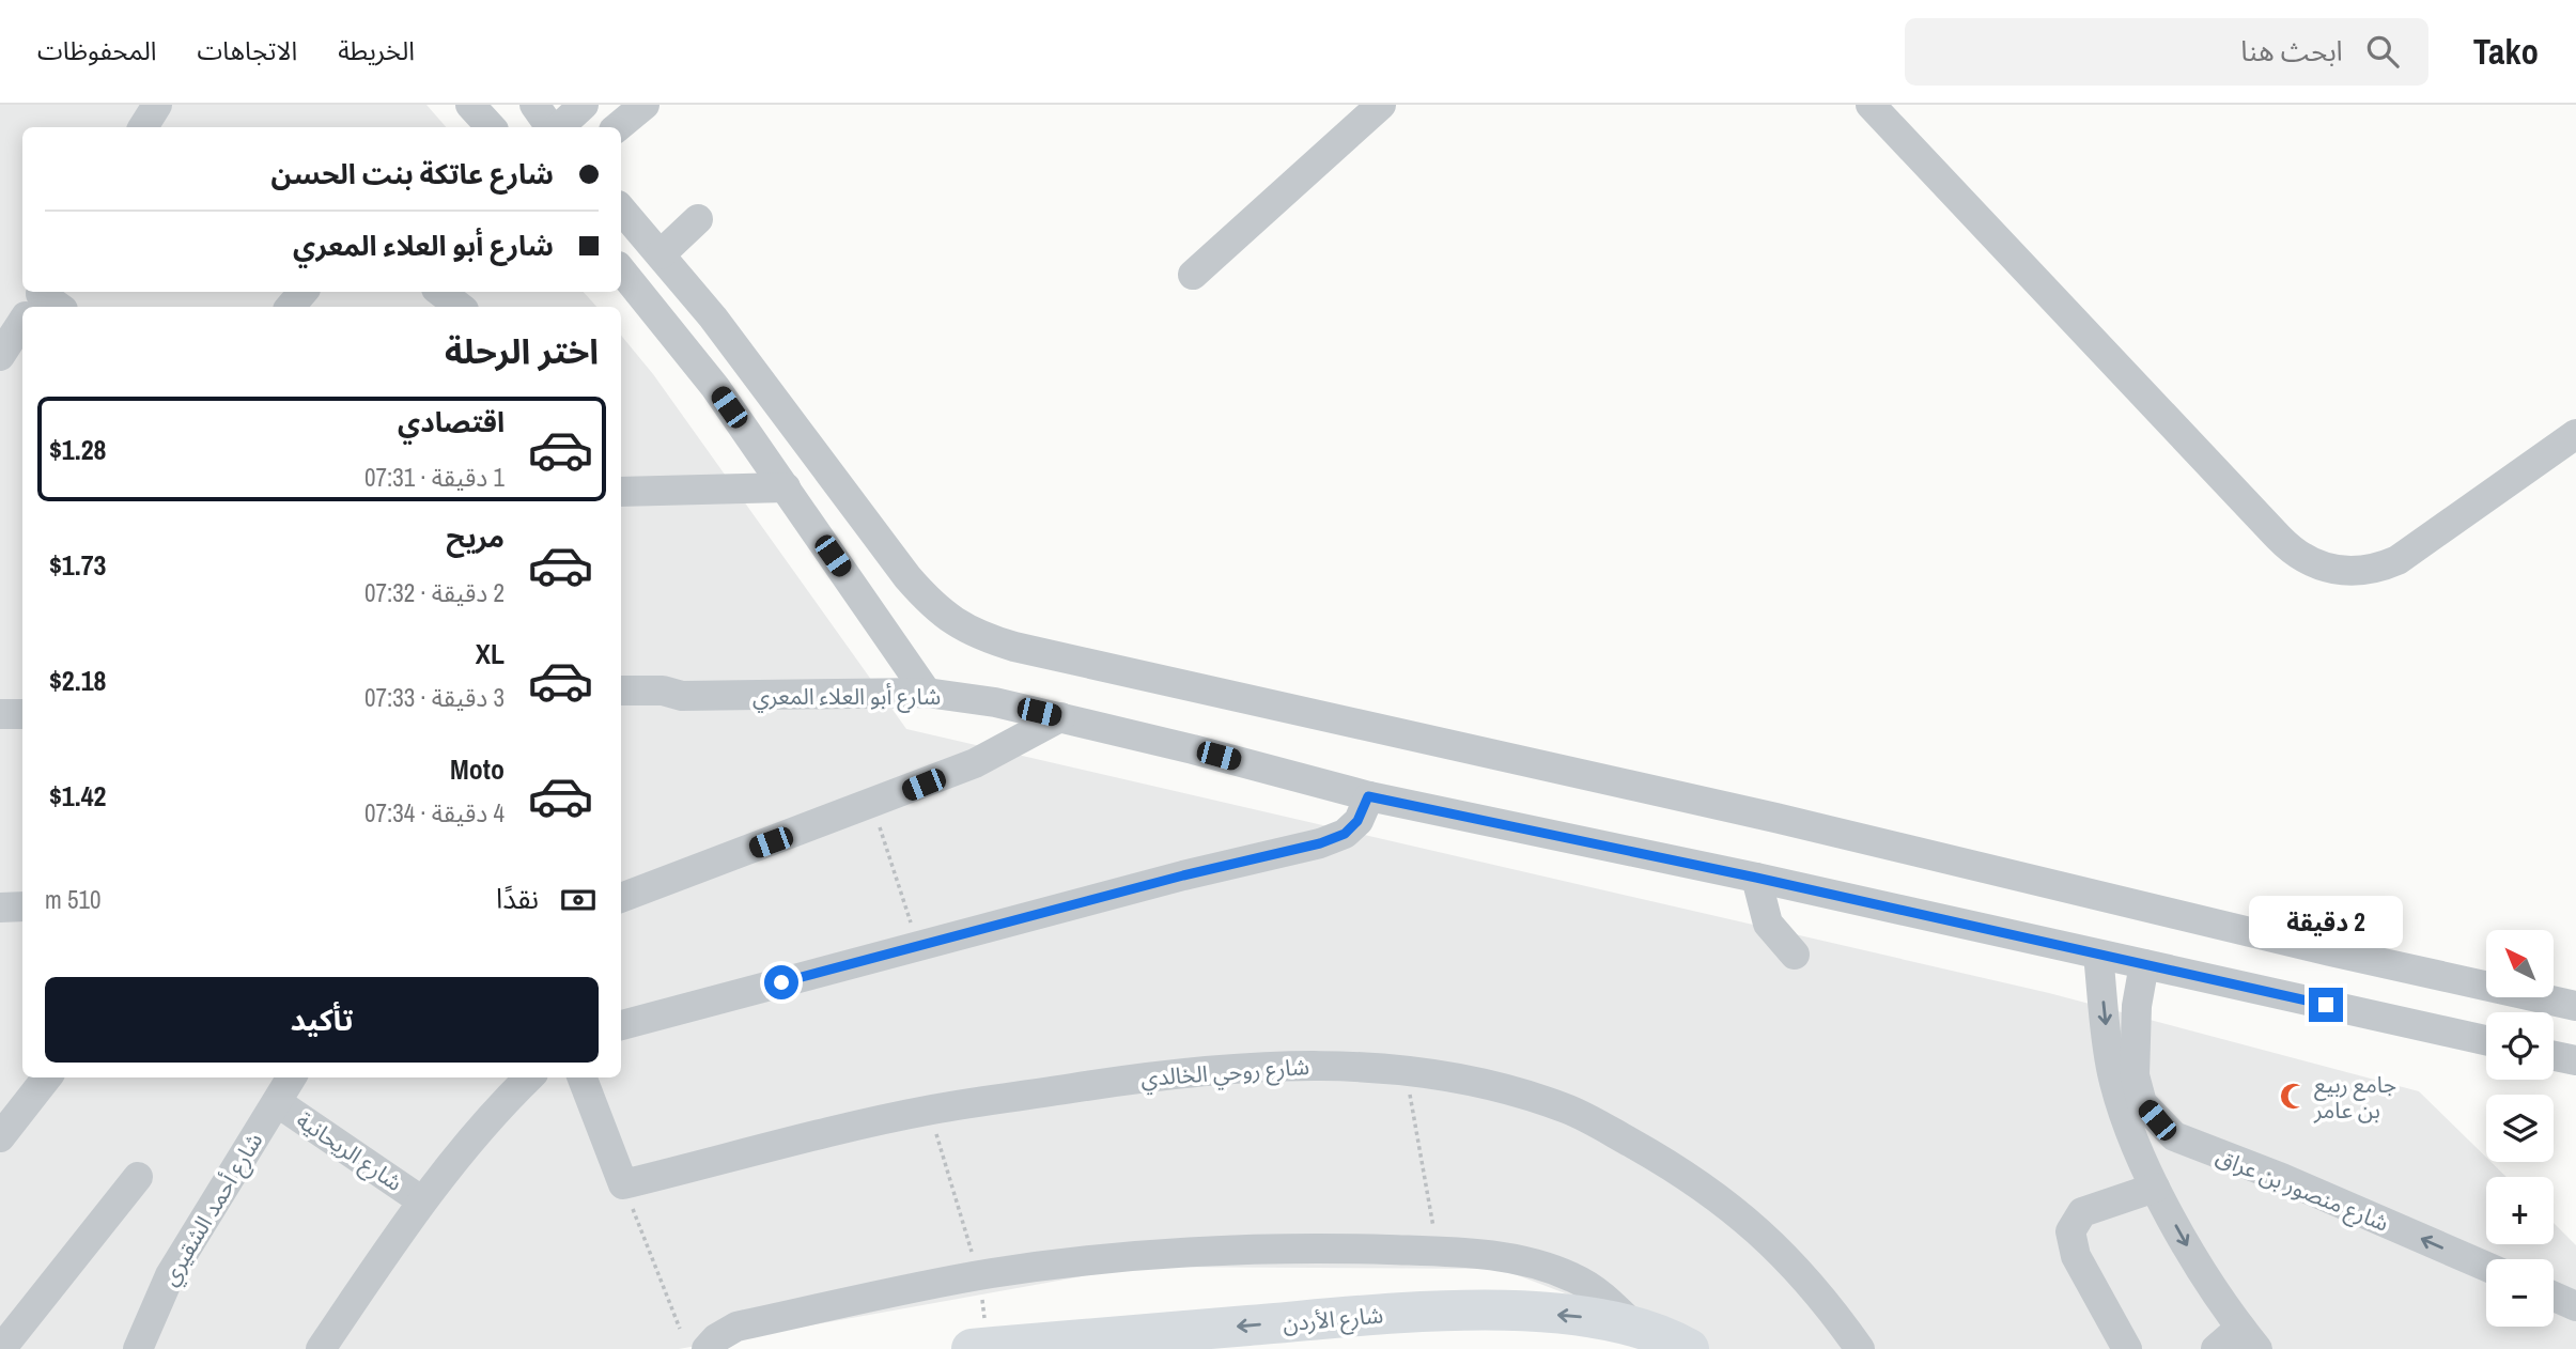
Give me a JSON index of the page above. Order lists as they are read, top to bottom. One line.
{"streets":{"highway":["شارع الأردن"],"street":["شارع أبو العلاء المعري","شارع روحي الخالدي","شارع الريحانية","شارع منصور بن عراق","شارع أحمد الشقيري"]},"crossings":[["شارع الريحانية","شارع أحمد الشقيري"]],"one_way":["شارع الأردن"],"places":{"mosque":["جامع ربيع بن عامر"]},"north":"top left","page":{"header":"Tako","search":"ابحث هنا","nav":["الخريطة","الاتجاهات","المحفوظات"],"banner":["شارع عاتكة بنت الحسن","شارع أبو العلاء المعري"],"heading":"اختر الرحلة","list":[{"name":"اقتصادي","note":"1 دقيقة · 07:31","value":"$1.28"},{"name":"مريح","note":"2 دقيقة · 07:32","value":"$1.73"},{"name":"XL","note":"3 دقيقة · 07:33","value":"$2.18"},{"name":"Moto","note":"4 دقيقة · 07:34","value":"$1.42"}],"pay":["نقدًا","510 m"],"bubble":"2 دقيقة","map_buttons":["+","−"],"buttons":"تأكيد"}}
